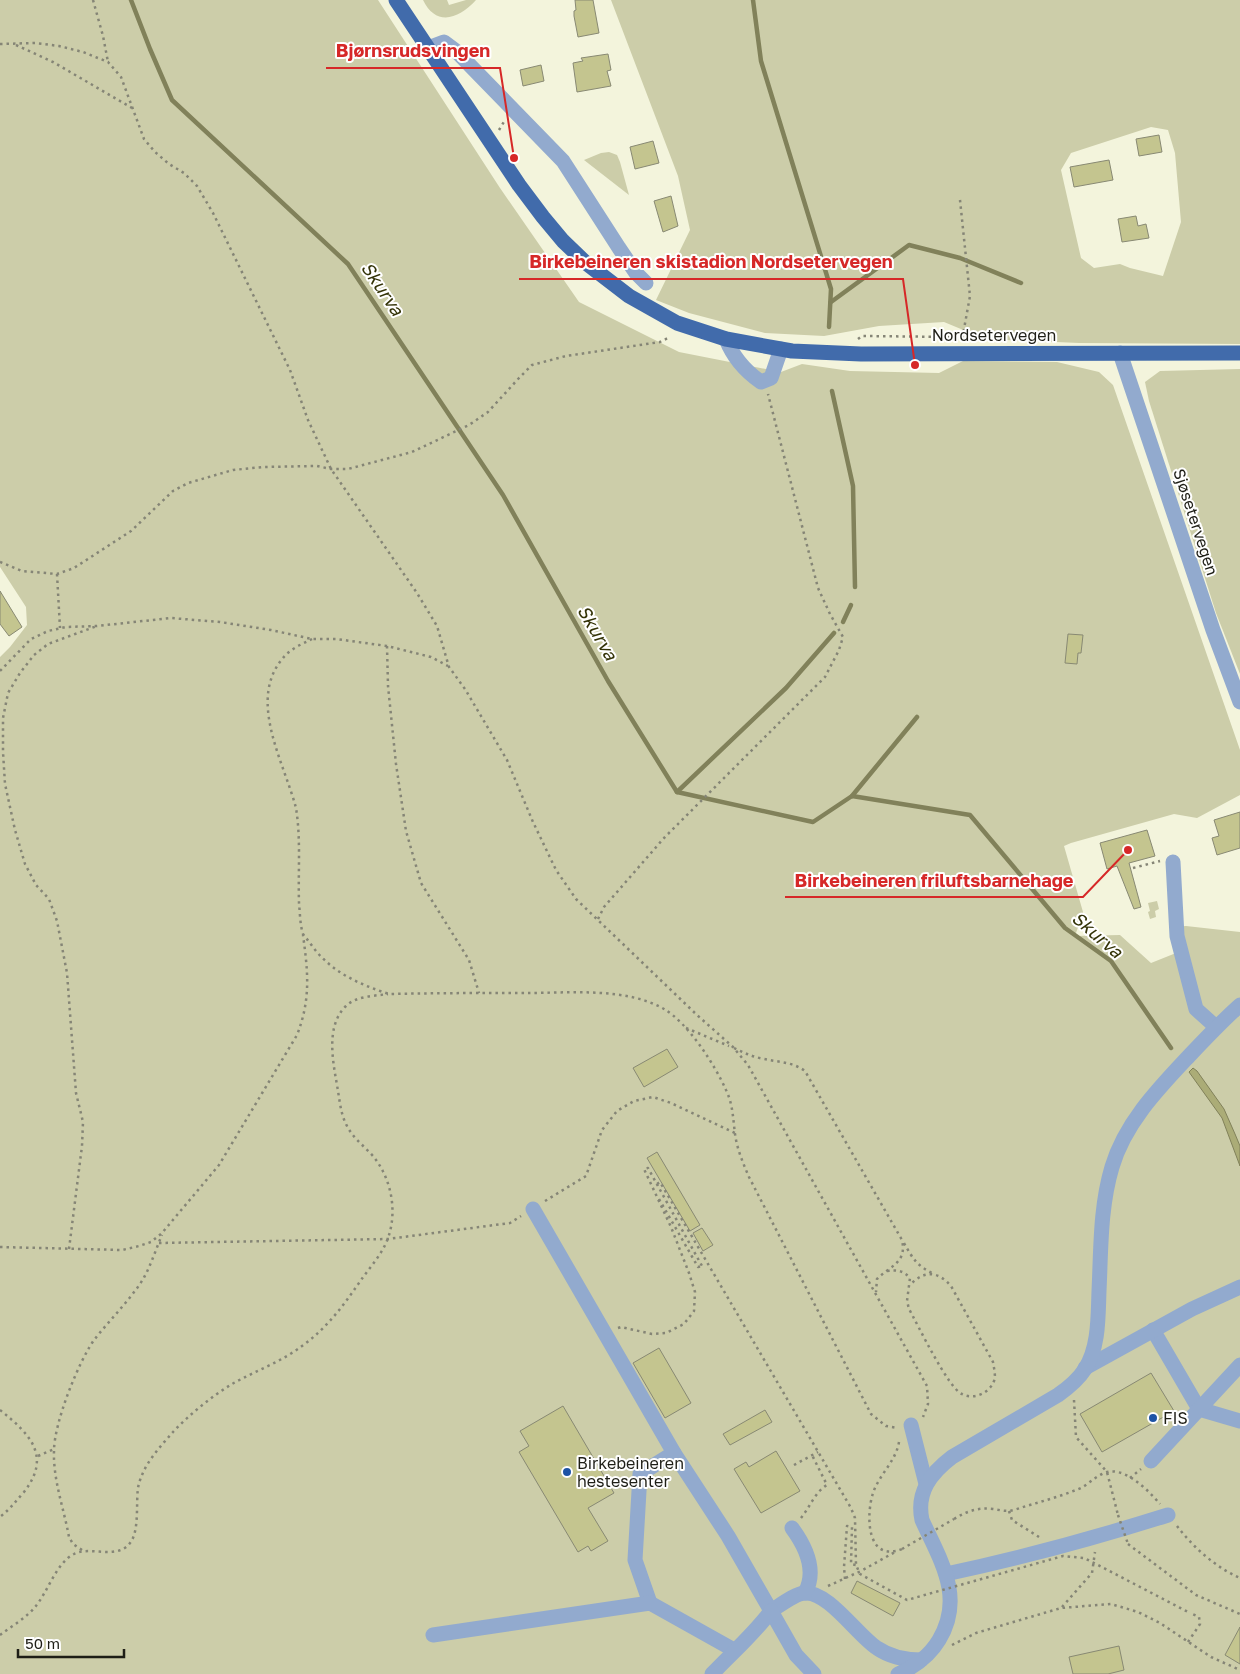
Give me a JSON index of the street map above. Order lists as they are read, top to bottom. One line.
{"streets":{"main road":["Nordsetervegen"],"street":["Sjøsetervegen"]},"crossings":[["Nordsetervegen","Sjøsetervegen"]],"water":["Skurva"],"places":["Bjørnsrudsvingen","Birkebeineren skistadion Nordsetervegen","Birkebeineren friluftsbarnehage","FIS","Birkebeineren hestesenter"],"scale_bar":"50 m"}
